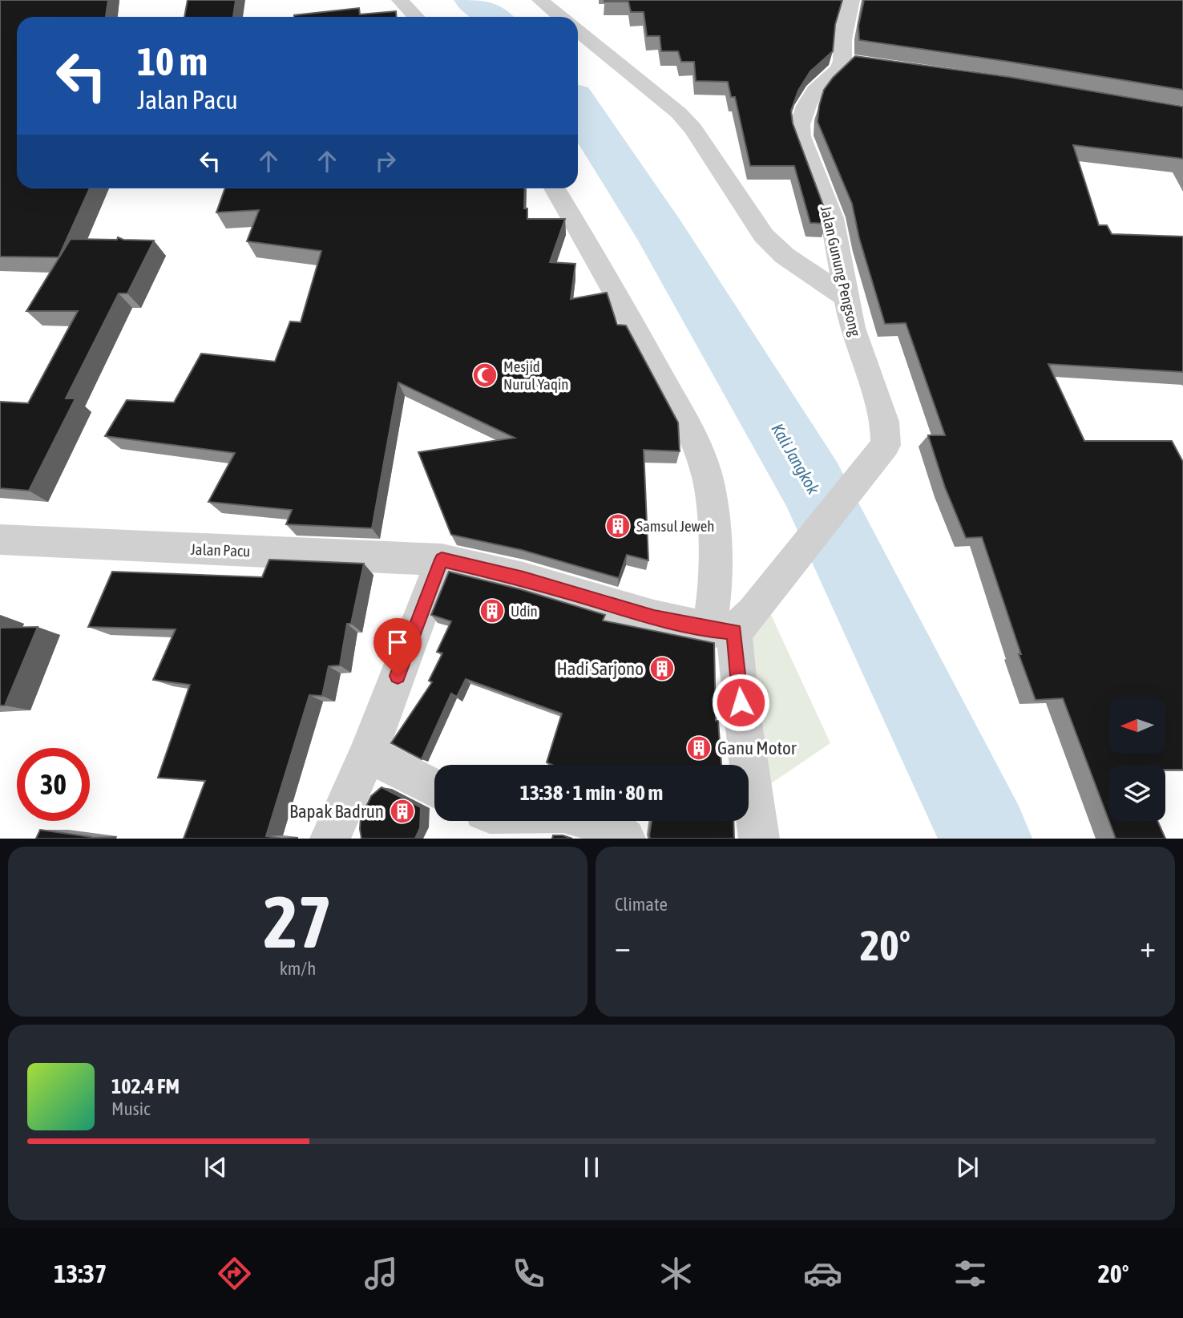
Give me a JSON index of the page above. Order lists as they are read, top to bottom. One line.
{"streets":{"street":["Jalan Gunung Pengsong","Jalan Pacu"]},"crossings":[["Jalan Gunung Pengsong","Jalan Pacu"]],"water":["Kali Jangkok"],"places":{"mosque":["Mesjid Nurul Yaqin"],"building":["Samsul Jeweh","Udin","Hadi Sarjono","Ganu Motor","Bapak Badrun"]},"north":"left","page":{"turn":["10 m","Jalan Pacu"],"limit":"30","trip":"13:38 · 1 min · 80 m","tile":[["27","km/h"],"Climate"],"heat":["−","20°","+"],"song":["102.4 FM","Music"],"tabs":["13:37","20°"]}}
